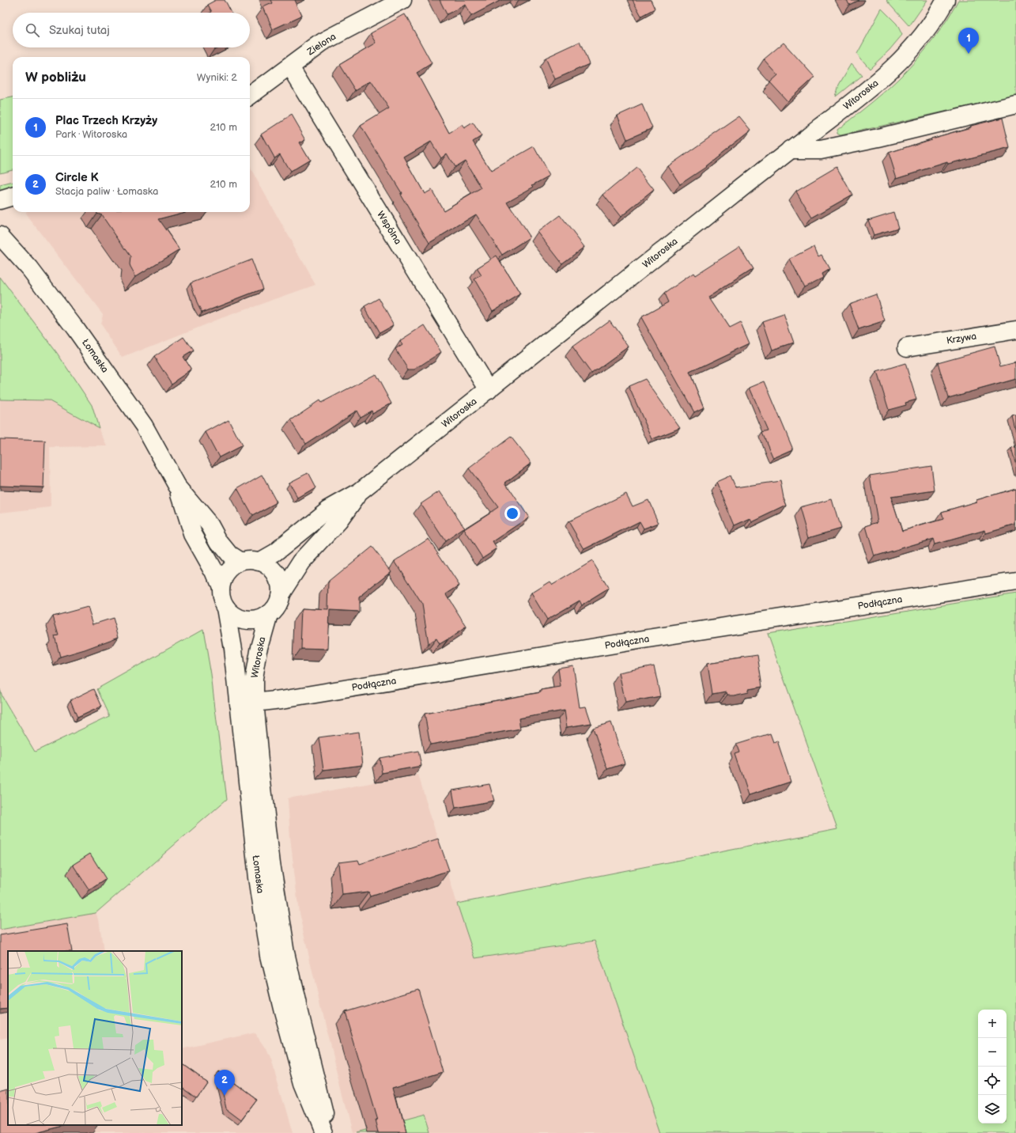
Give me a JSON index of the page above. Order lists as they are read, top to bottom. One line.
{"streets":{"main road":["Zielona","Witoroska","Wspólna","Krzywa","Łomaska","Podłączna"]},"crossings":[["Zielona","Wspólna"],["Witoroska","Wspólna"],["Witoroska","Łomaska"],["Witoroska","Podłączna"],["Łomaska","Podłączna"]],"page":{"search":"Szukaj tutaj","pins":["1","2"],"heading":["W pobliżu","Wyniki: 2"],"list":[{"mark":"1","name":"Plac Trzech Krzyży","note":"Park · Witoroska","value":"210 m"},{"mark":"2","name":"Circle K","note":"Stacja paliw · Łomaska","value":"210 m"}],"map_buttons":["+","−"]}}
